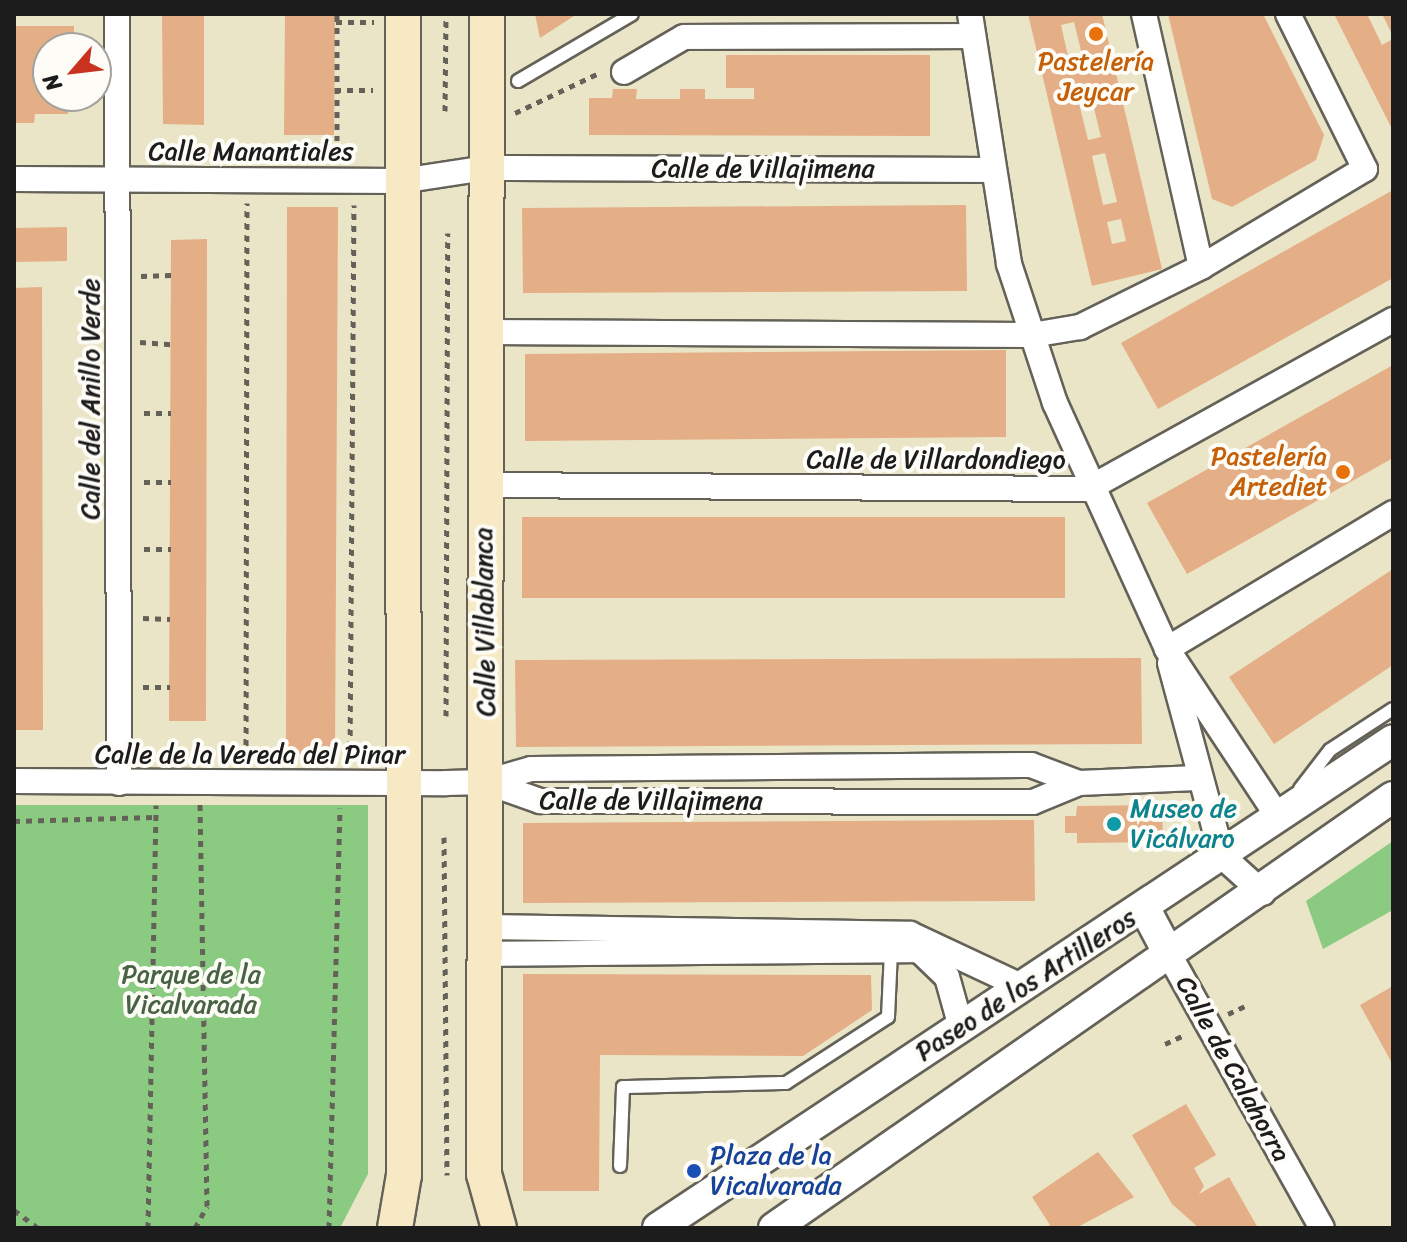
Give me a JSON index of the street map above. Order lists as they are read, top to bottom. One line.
{"streets":{"main road":["Calle Villablanca"],"street":["Calle Manantiales","Calle de Villajimena","Calle del Anillo Verde","Calle de Villardondiego","Calle de la Vereda del Pinar","Paseo de los Artilleros","Calle de Calahorra"]},"crossings":[["Calle Manantiales","Calle de Villajimena"],["Calle Manantiales","Calle del Anillo Verde"],["Calle Manantiales","Calle Villablanca"],["Calle de Villajimena","Calle Villablanca"],["Calle de Villajimena","Calle de la Vereda del Pinar"],["Calle del Anillo Verde","Calle de la Vereda del Pinar"],["Calle de Villardondiego","Calle Villablanca"],["Calle Villablanca","Calle de la Vereda del Pinar"],["Paseo de los Artilleros","Calle de Calahorra"]],"parks":["Parque de la Vicalvarada"],"places":["Pastelería Jeycar","Pastelería Artediet","Museo de Vicálvaro","Plaza de la Vicalvarada"],"north":"bottom left"}
